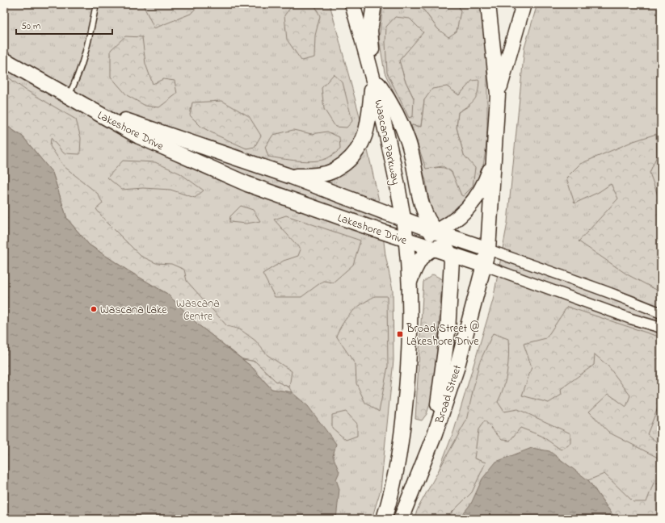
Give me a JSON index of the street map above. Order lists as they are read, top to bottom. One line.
{"streets":{"main road":["Lakeshore Drive","Wascana Parkway","Broad Street"]},"crossings":[["Lakeshore Drive","Wascana Parkway"]],"parks":["Wascana Centre"],"places":{"other":["Wascana Lake"],"transit":["Broad Street @ Lakeshore Drive"]},"scale_bar":"50 m"}
